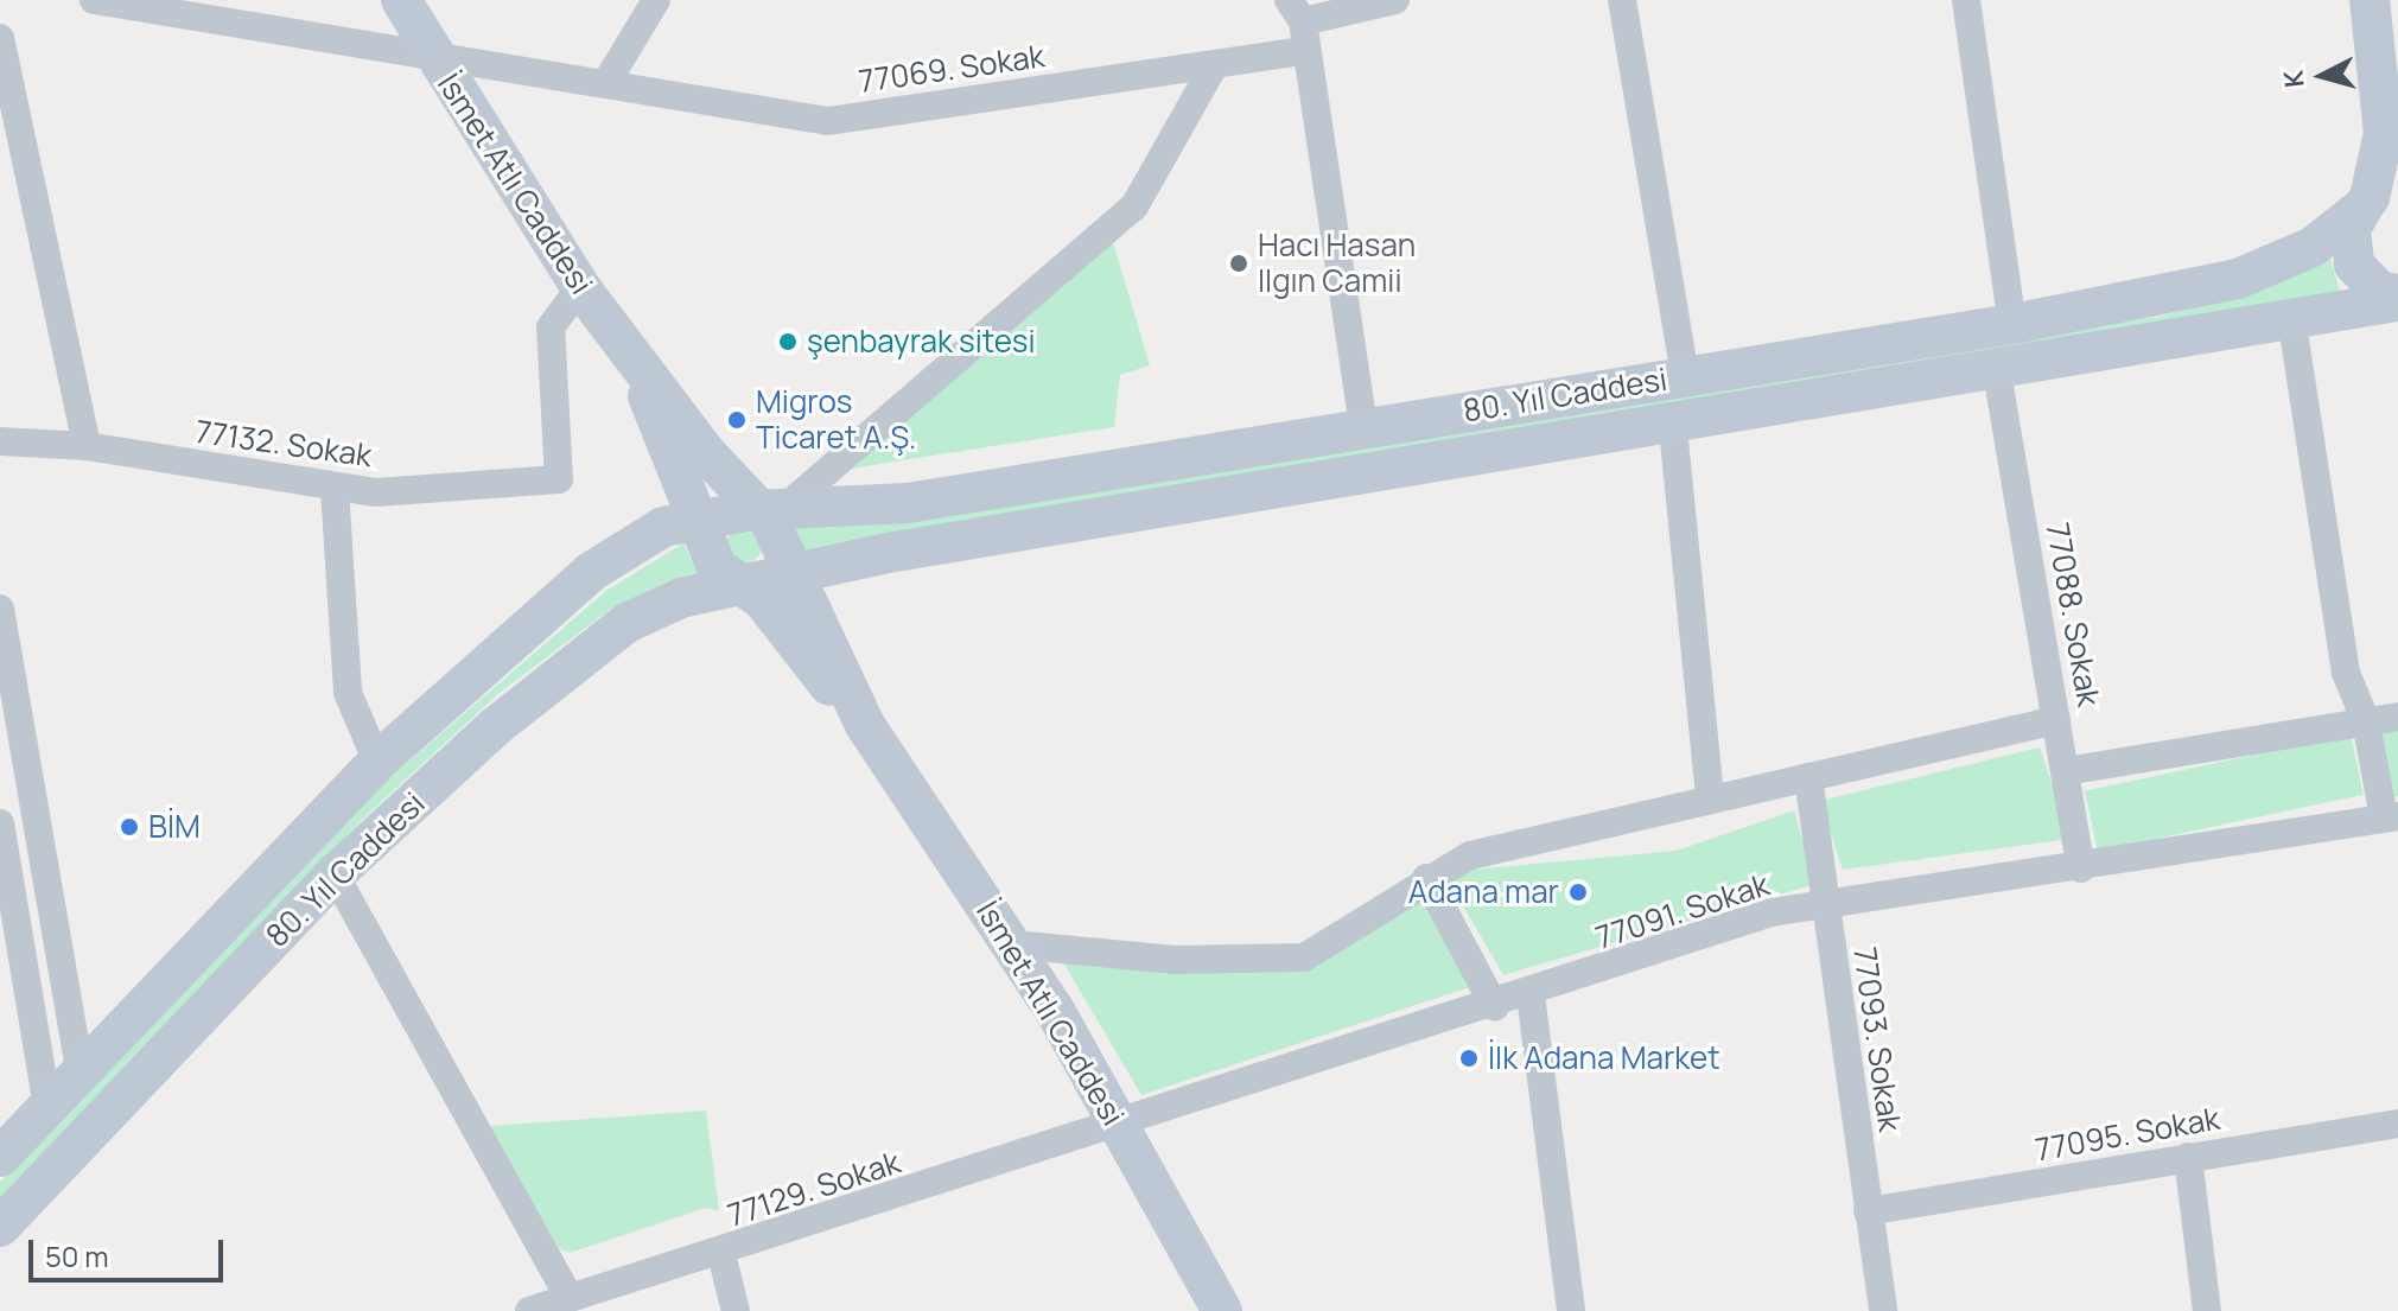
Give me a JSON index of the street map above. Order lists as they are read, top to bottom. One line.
{"streets":{"main road":["İsmet Atlı Caddesi","80. Yıl Caddesi"],"street":["77069. Sokak","77132. Sokak","77088. Sokak","77091. Sokak","77093. Sokak","77095. Sokak","77129. Sokak"]},"crossings":[["77069. Sokak","İsmet Atlı Caddesi"],["İsmet Atlı Caddesi","80. Yıl Caddesi"],["İsmet Atlı Caddesi","77132. Sokak"],["İsmet Atlı Caddesi","77091. Sokak"],["İsmet Atlı Caddesi","77129. Sokak"],["80. Yıl Caddesi","77088. Sokak"],["77088. Sokak","77091. Sokak"],["77091. Sokak","77093. Sokak"],["77091. Sokak","77129. Sokak"],["77093. Sokak","77095. Sokak"]],"places":["Hacı Hasan Ilgın Camii","şenbayrak sitesi","Migros Ticaret A.Ş.","BİM","Adana mar","İlk Adana Market"],"scale_bar":"50 m","north":"left"}
